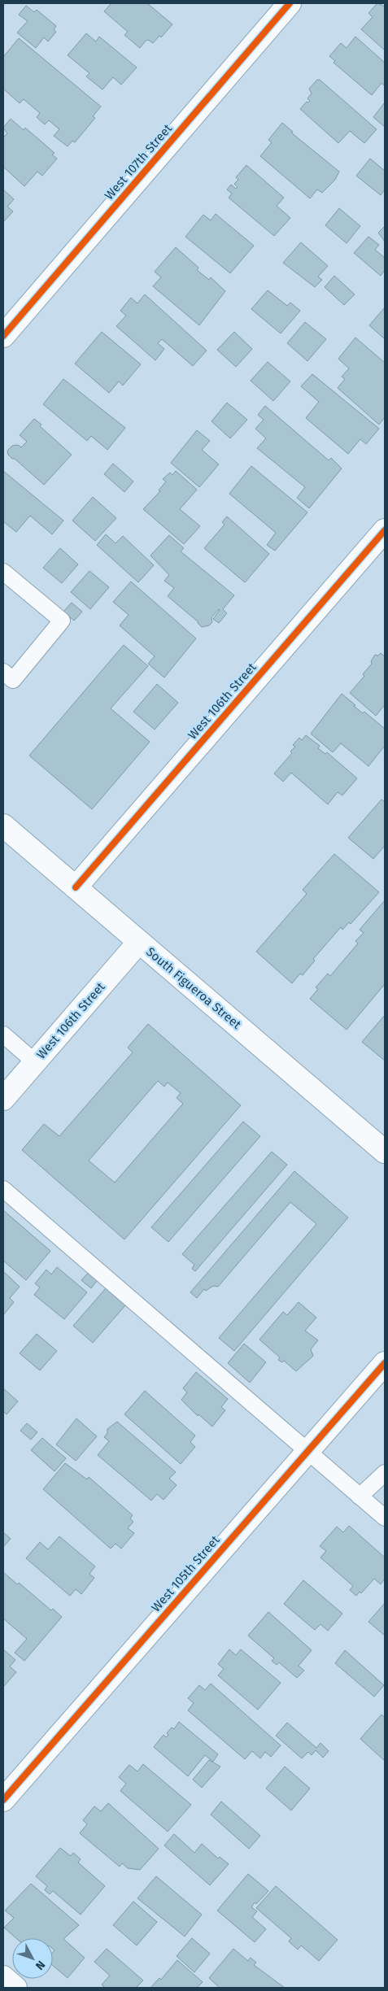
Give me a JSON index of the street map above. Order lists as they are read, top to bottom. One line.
{"streets":{"street":["West 107th Street","West 106th Street","South Figueroa Street","West 105th Street"]},"crossings":[["West 106th Street","South Figueroa Street"]],"north":"bottom right"}
